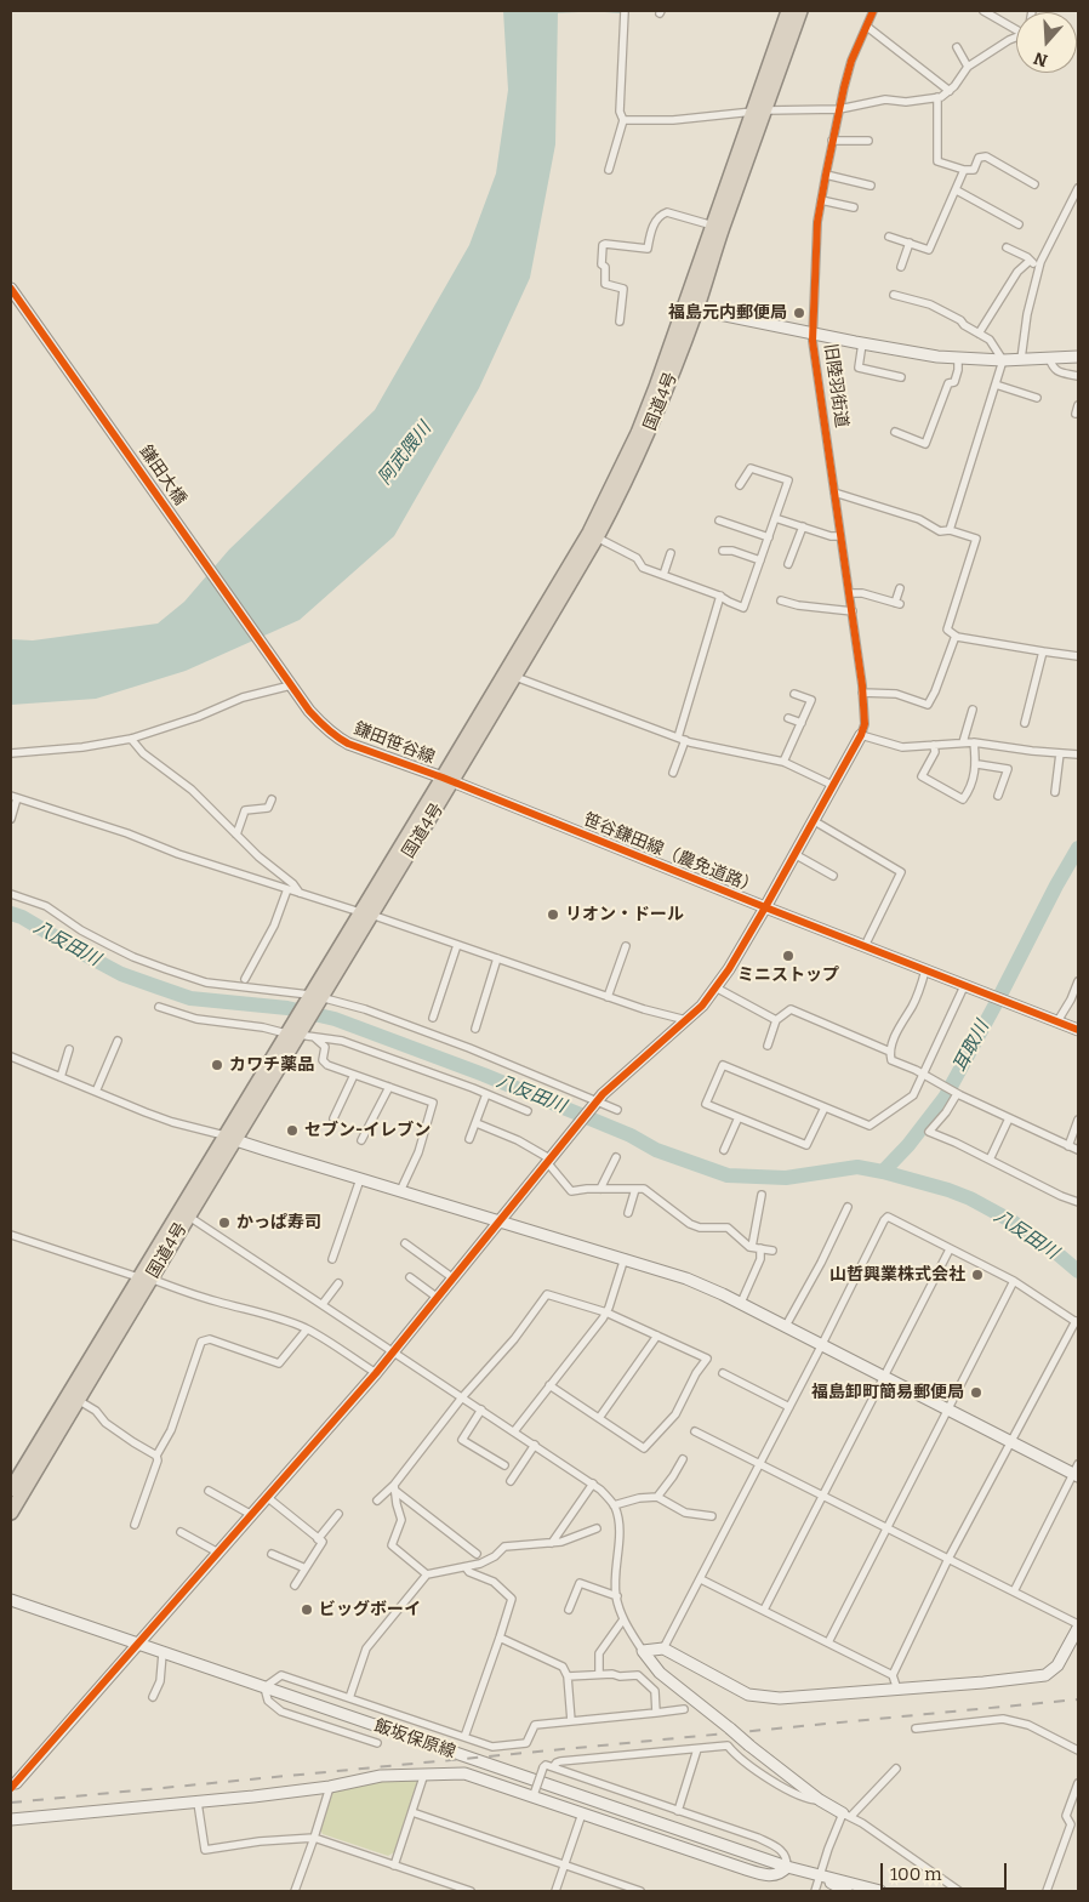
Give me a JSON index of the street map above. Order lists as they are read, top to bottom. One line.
{"streets":{"highway":["国道4号"],"street":["旧陸羽街道","鎌田大橋","鎌田笹谷線","笹谷鎌田線（農免道路）","飯坂保原線"]},"crossings":[["国道4号","鎌田笹谷線"],["国道4号","笹谷鎌田線（農免道路）"],["鎌田大橋","鎌田笹谷線"],["鎌田笹谷線","笹谷鎌田線（農免道路）"]],"water":["阿武隈川","八反田川","耳取川"],"places":["福島元内郵便局","リオン・ドール","ミニストップ","カワチ薬品","セブン-イレブン","かっぱ寿司","山哲興業株式会社","福島卸町簡易郵便局","ビッグボーイ"],"scale_bar":"100 m","north":"bottom"}
